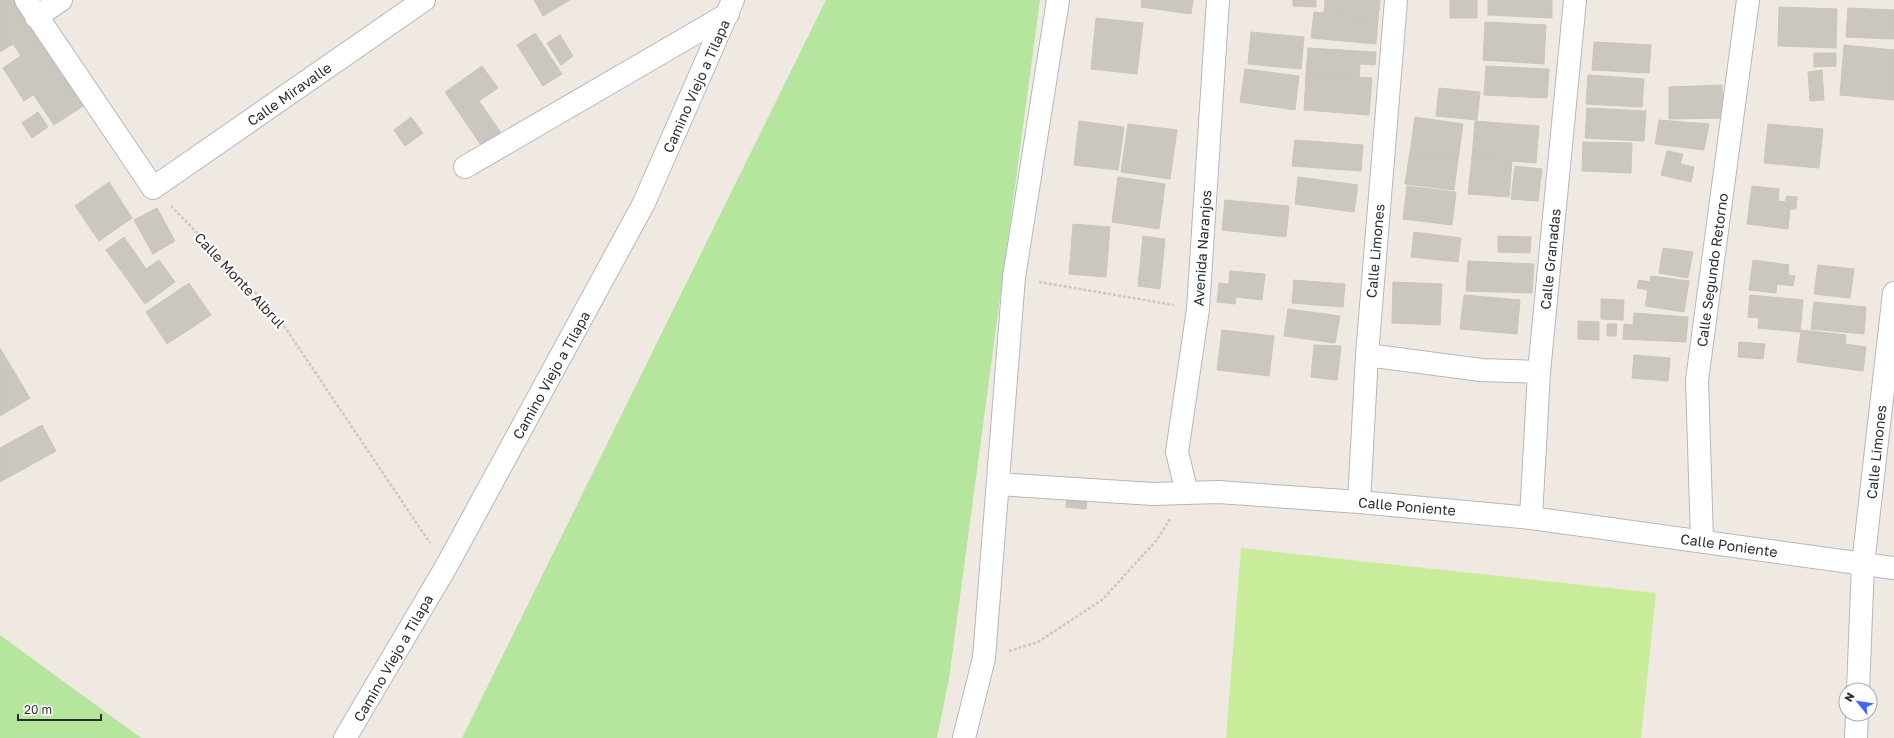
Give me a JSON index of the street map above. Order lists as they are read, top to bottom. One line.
{"streets":{"street":["Camino Viejo a Tilapa","Calle Miravalle","Avenida Naranjos","Calle Limones","Calle Granadas","Calle Segundo Retorno","Calle Poniente"],"path":["Calle Monte Albrul"]},"crossings":[["Camino Viejo a Tilapa","Calle Monte Albrul"],["Calle Miravalle","Calle Monte Albrul"],["Avenida Naranjos","Calle Poniente"],["Calle Limones","Calle Poniente"],["Calle Granadas","Calle Poniente"],["Calle Segundo Retorno","Calle Poniente"]],"scale_bar":"20 m","north":"top left"}
